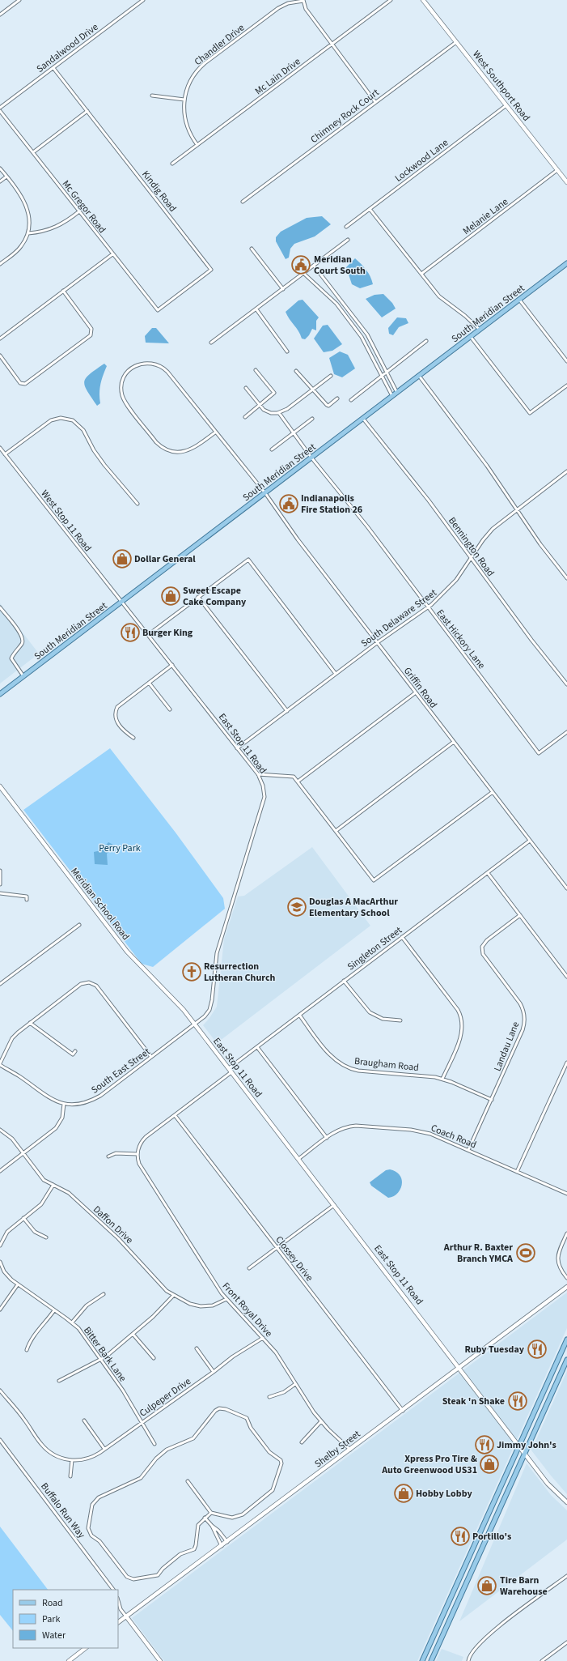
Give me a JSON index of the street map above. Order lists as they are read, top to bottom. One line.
{"streets":{"main road":["West Southport Road","South Meridian Street","East Stop 11 Road","Meridian School Road","Shelby Street"],"street":["Chandler Drive","Sandalwood Drive","Mc Lain Drive","Chimney Rock Court","Lockwood Lane","Kindig Road","Mc Gregor Road","Melanie Lane","West Stop 11 Road","Bennington Road","South Delaware Street","East Hickory Lane","Griffin Road","Singleton Street","Landau Lane","Braugham Road","South East Street","Coach Road","Daffon Drive","Clossey Drive","Front Royal Drive","Bitter Bark Lane","Culpeper Drive","Buffalo Run Way"]},"crossings":[["Chandler Drive","Mc Lain Drive"],["Sandalwood Drive","Kindig Road"],["West Southport Road","Chimney Rock Court"],["West Southport Road","Lockwood Lane"],["West Southport Road","Melanie Lane"],["Kindig Road","Mc Gregor Road"],["South Meridian Street","West Stop 11 Road"],["South Meridian Street","Bennington Road"],["South Meridian Street","East Hickory Lane"],["South Meridian Street","Griffin Road"],["South Meridian Street","East Stop 11 Road"],["West Stop 11 Road","East Stop 11 Road"],["Bennington Road","South Delaware Street"],["South Delaware Street","East Hickory Lane"],["South Delaware Street","Griffin Road"],["South Delaware Street","East Stop 11 Road"],["Griffin Road","Singleton Street"],["East Stop 11 Road","Meridian School Road"],["East Stop 11 Road","Singleton Street"],["East Stop 11 Road","South East Street"],["East Stop 11 Road","Coach Road"],["East Stop 11 Road","Shelby Street"],["Meridian School Road","South East Street"],["Singleton Street","Braugham Road"],["Landau Lane","Braugham Road"],["Landau Lane","Coach Road"],["Daffon Drive","Front Royal Drive"],["Clossey Drive","Shelby Street"],["Front Royal Drive","Culpeper Drive"],["Front Royal Drive","Shelby Street"],["Bitter Bark Lane","Culpeper Drive"]],"parks":["Perry Park"],"places":{"public building":["Meridian Court South","Indianapolis Fire Station 26"],"shop":["Dollar General","Sweet Escape Cake Company","Xpress Pro Tire & Auto Greenwood US31","Hobby Lobby","Tire Barn Warehouse"],"restaurant":["Burger King","Ruby Tuesday","Steak 'n Shake","Jimmy John's","Portillo's"],"school or university":["Douglas A MacArthur Elementary School"],"church":["Resurrection Lutheran Church"],"sports":["Arthur R. Baxter Branch YMCA"]},"legend":["Road","Park","Water"]}
